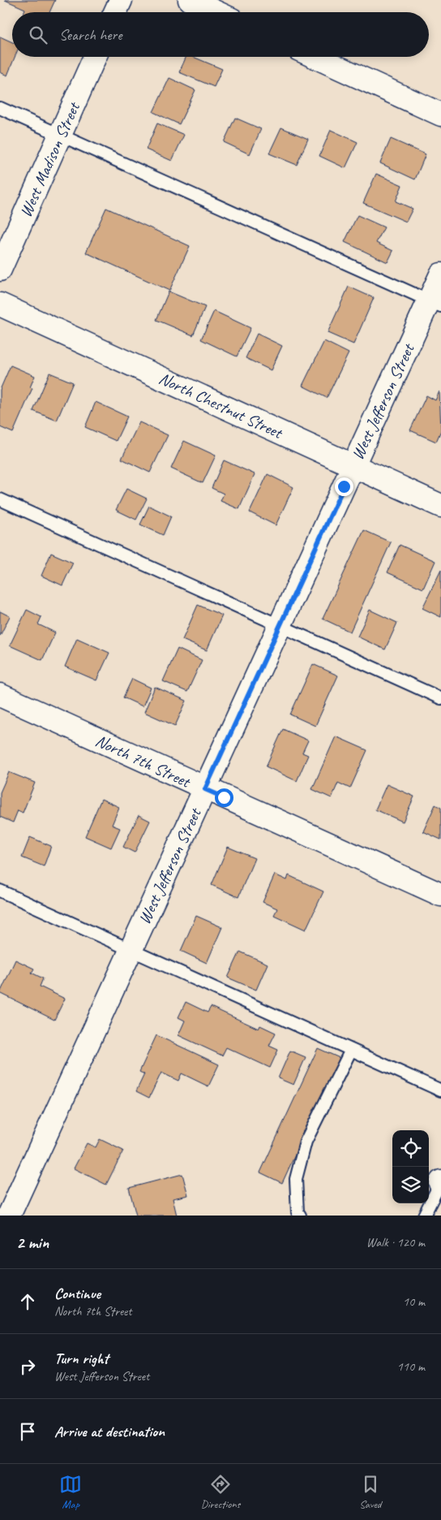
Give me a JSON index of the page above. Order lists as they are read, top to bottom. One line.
{"streets":{"street":["West Madison Street","West Jefferson Street","North Chestnut Street","North 7th Street"]},"crossings":[["West Jefferson Street","North Chestnut Street"],["West Jefferson Street","North 7th Street"]],"page":{"search":"Search here","heading":["2 min","Walk · 120 m"],"list":[["Continue","North 7th Street","10 m"],["Turn right","West Jefferson Street","110 m"],"Arrive at destination"],"nav":["Map","Directions","Saved"]}}
